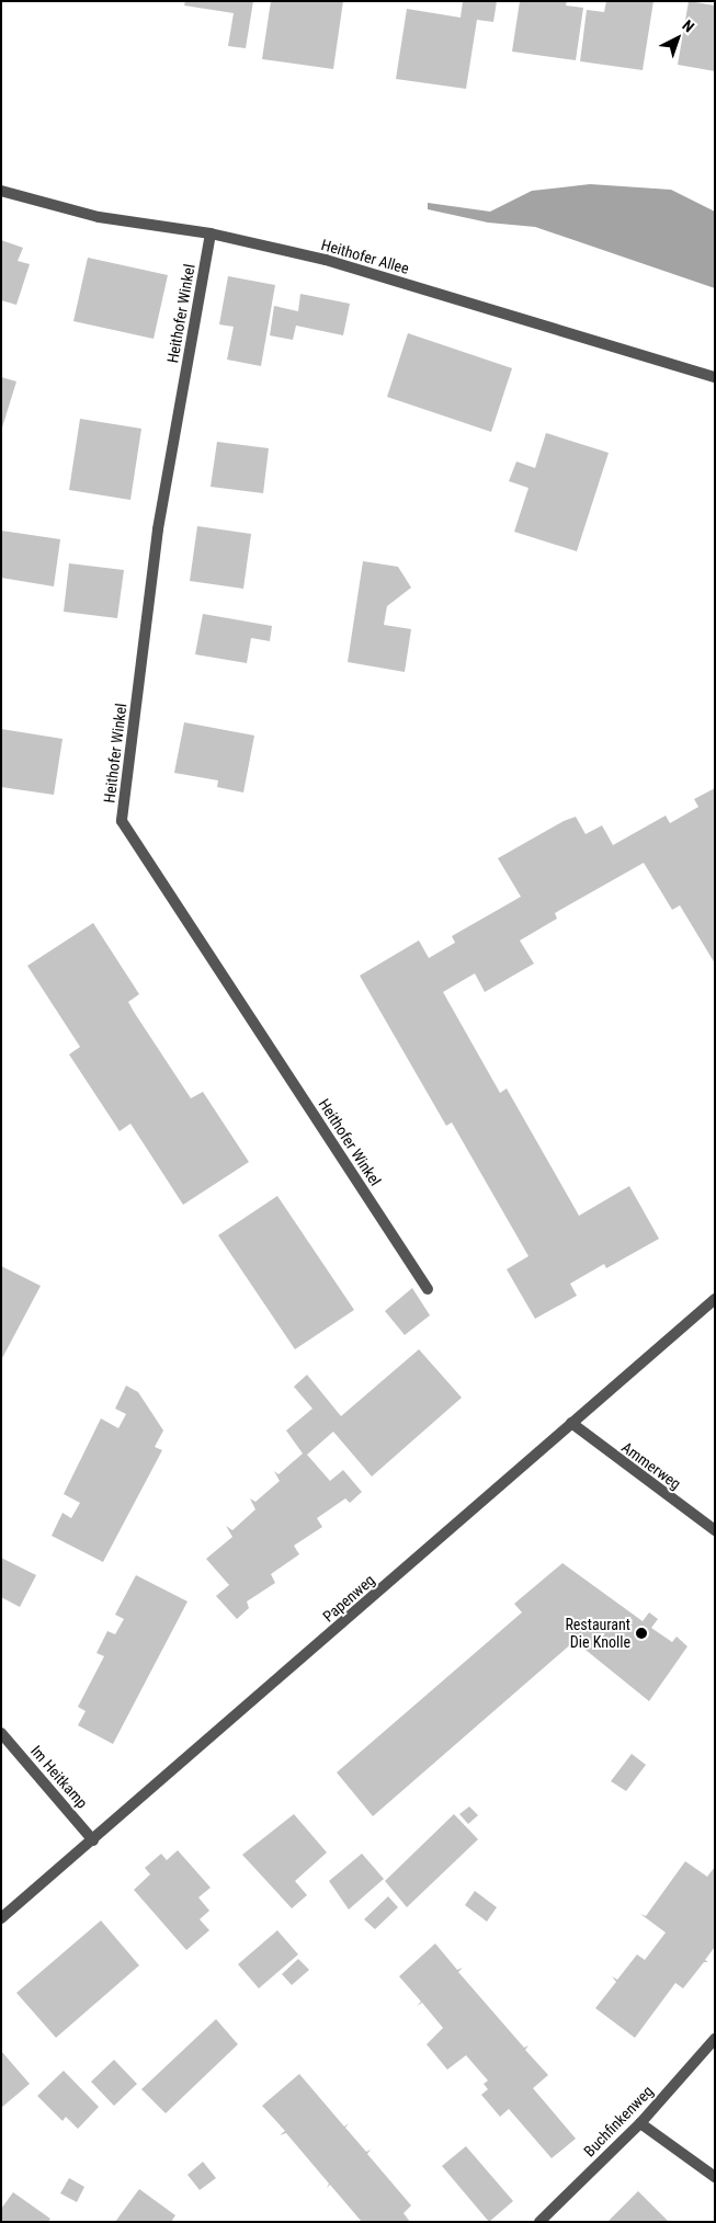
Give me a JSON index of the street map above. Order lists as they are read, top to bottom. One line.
{"streets":{"street":["Heithofer Allee","Heithofer Winkel","Ammerweg","Papenweg","Im Heitkamp","Buchfinkenweg"]},"crossings":[["Heithofer Allee","Heithofer Winkel"],["Ammerweg","Papenweg"],["Papenweg","Im Heitkamp"]],"places":["Restaurant Die Knolle"],"north":"top right"}
